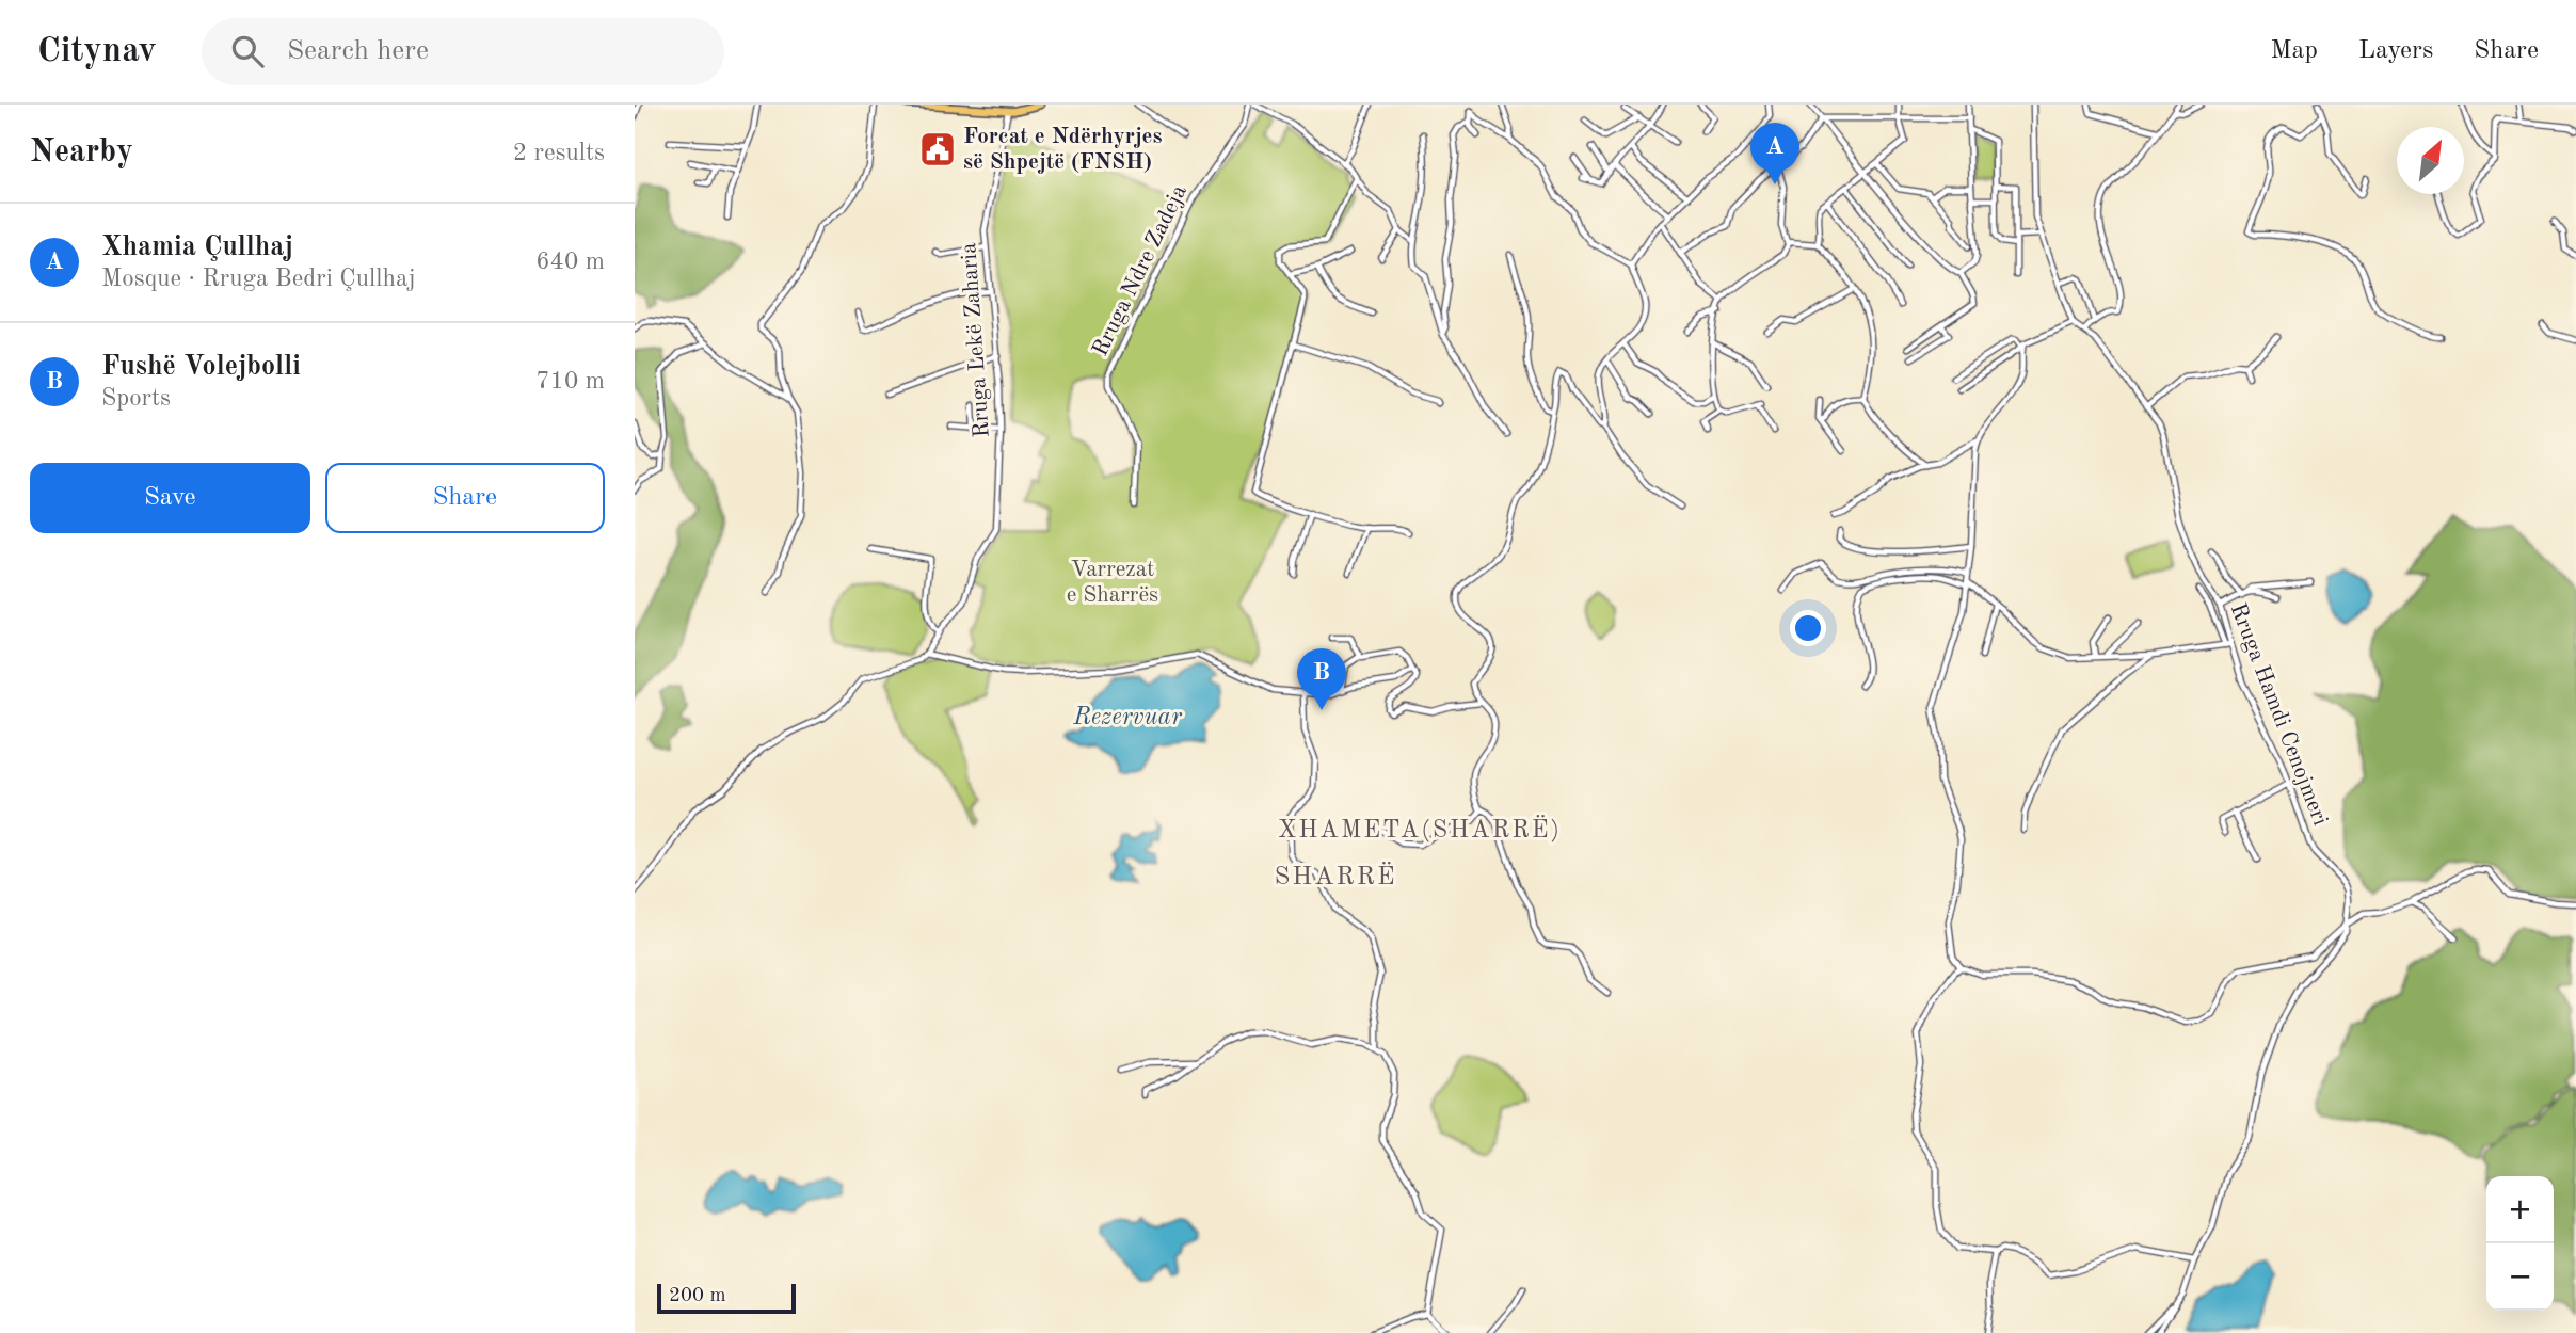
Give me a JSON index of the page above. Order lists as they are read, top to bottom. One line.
{"streets":{"street":["Rruga Ndre Zadeja","Rruga Lekë Zaharia","Rruga Hamdi Cenojmeri"]},"districts":["XHAMETA(SHARRË)","SHARRË"],"water":["Rezervuar"],"parks":["Varrezat e Sharrës"],"places":{"public building":["Forcat e Ndërhyrjes së Shpejtë (FNSH)"]},"scale_bar":"200 m","north":"top right","page":{"header":"Citynav","search":"Search here","nav":["Map","Layers","Share"],"heading":["Nearby","2 results"],"pins":["A","B"],"list":[{"mark":"A","name":"Xhamia Çullhaj","note":"Mosque · Rruga Bedri Çullhaj","value":"640 m"},{"mark":"B","name":"Fushë Volejbolli","note":"Sports","value":"710 m"}],"buttons":["Save","Share"],"map_buttons":["+","−"],"scale":"200 m"}}
